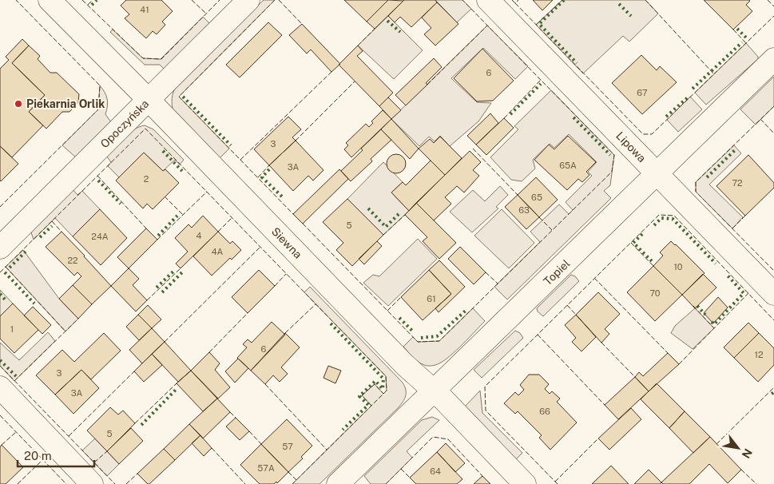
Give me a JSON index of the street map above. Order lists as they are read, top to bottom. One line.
{"streets":{"street":["Opoczyńska","Lipowa","Siewna","Topiel"]},"crossings":[["Opoczyńska","Siewna"],["Lipowa","Topiel"],["Siewna","Topiel"]],"places":["Piekarnia Orlik"],"house_numbers":["41","6","67","3","65A","3A","2","72","65","63","5","4","24A","4A","22","10","70","61","1","6","12","3","3A","66","5","57","57A","64"],"scale_bar":"20 m","north":"bottom right"}
